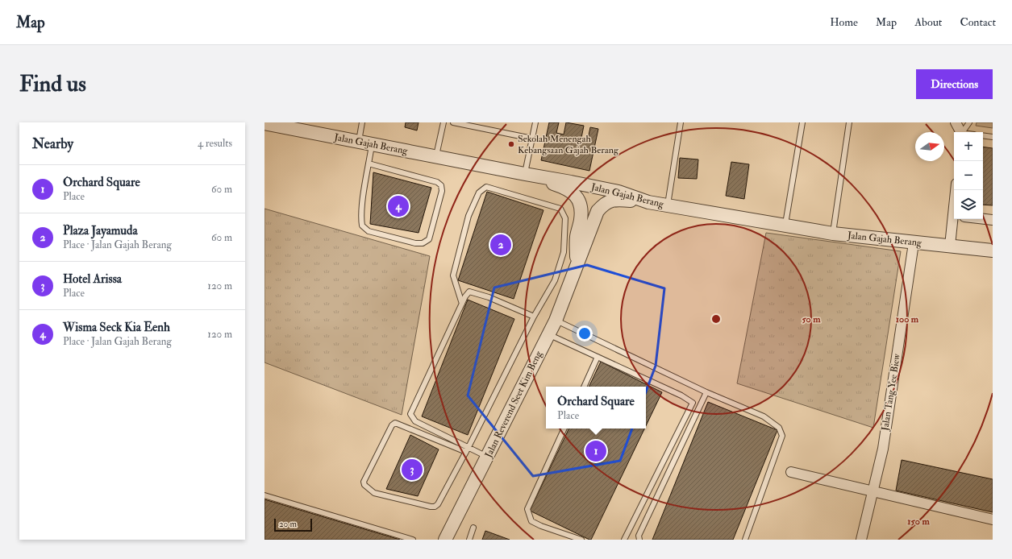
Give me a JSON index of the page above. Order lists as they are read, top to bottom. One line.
{"streets":{"street":["Jalan Gajah Berang","Jalan Tang Yee Biew","Jalan Reverend Seet Kim Beng"]},"crossings":[["Jalan Gajah Berang","Jalan Tang Yee Biew"],["Jalan Gajah Berang","Jalan Reverend Seet Kim Beng"]],"places":["Sekolah Menengah Kebangsaan Gajah Berang"],"scale_bar":"20 m","north":"right","page":{"header":"Map","nav":["Home","Map","About","Contact"],"buttons":"Directions","title":"Find us","heading":["Nearby","4 results"],"map_buttons":["+","−"],"list":[{"mark":"1","name":"Orchard Square","note":"Place","value":"60 m"},{"mark":"2","name":"Plaza Jayamuda","note":"Place · Jalan Gajah Berang","value":"60 m"},{"mark":"3","name":"Hotel Arissa","note":"Place","value":"120 m"},{"mark":"4","name":"Wisma Seck Kia Eenh","note":"Place · Jalan Gajah Berang","value":"120 m"}],"pins":["4","2","1","3"],"popup":["Orchard Square","Place"],"scale":"20 m"},"rings":["50 m","100 m","150 m"]}
